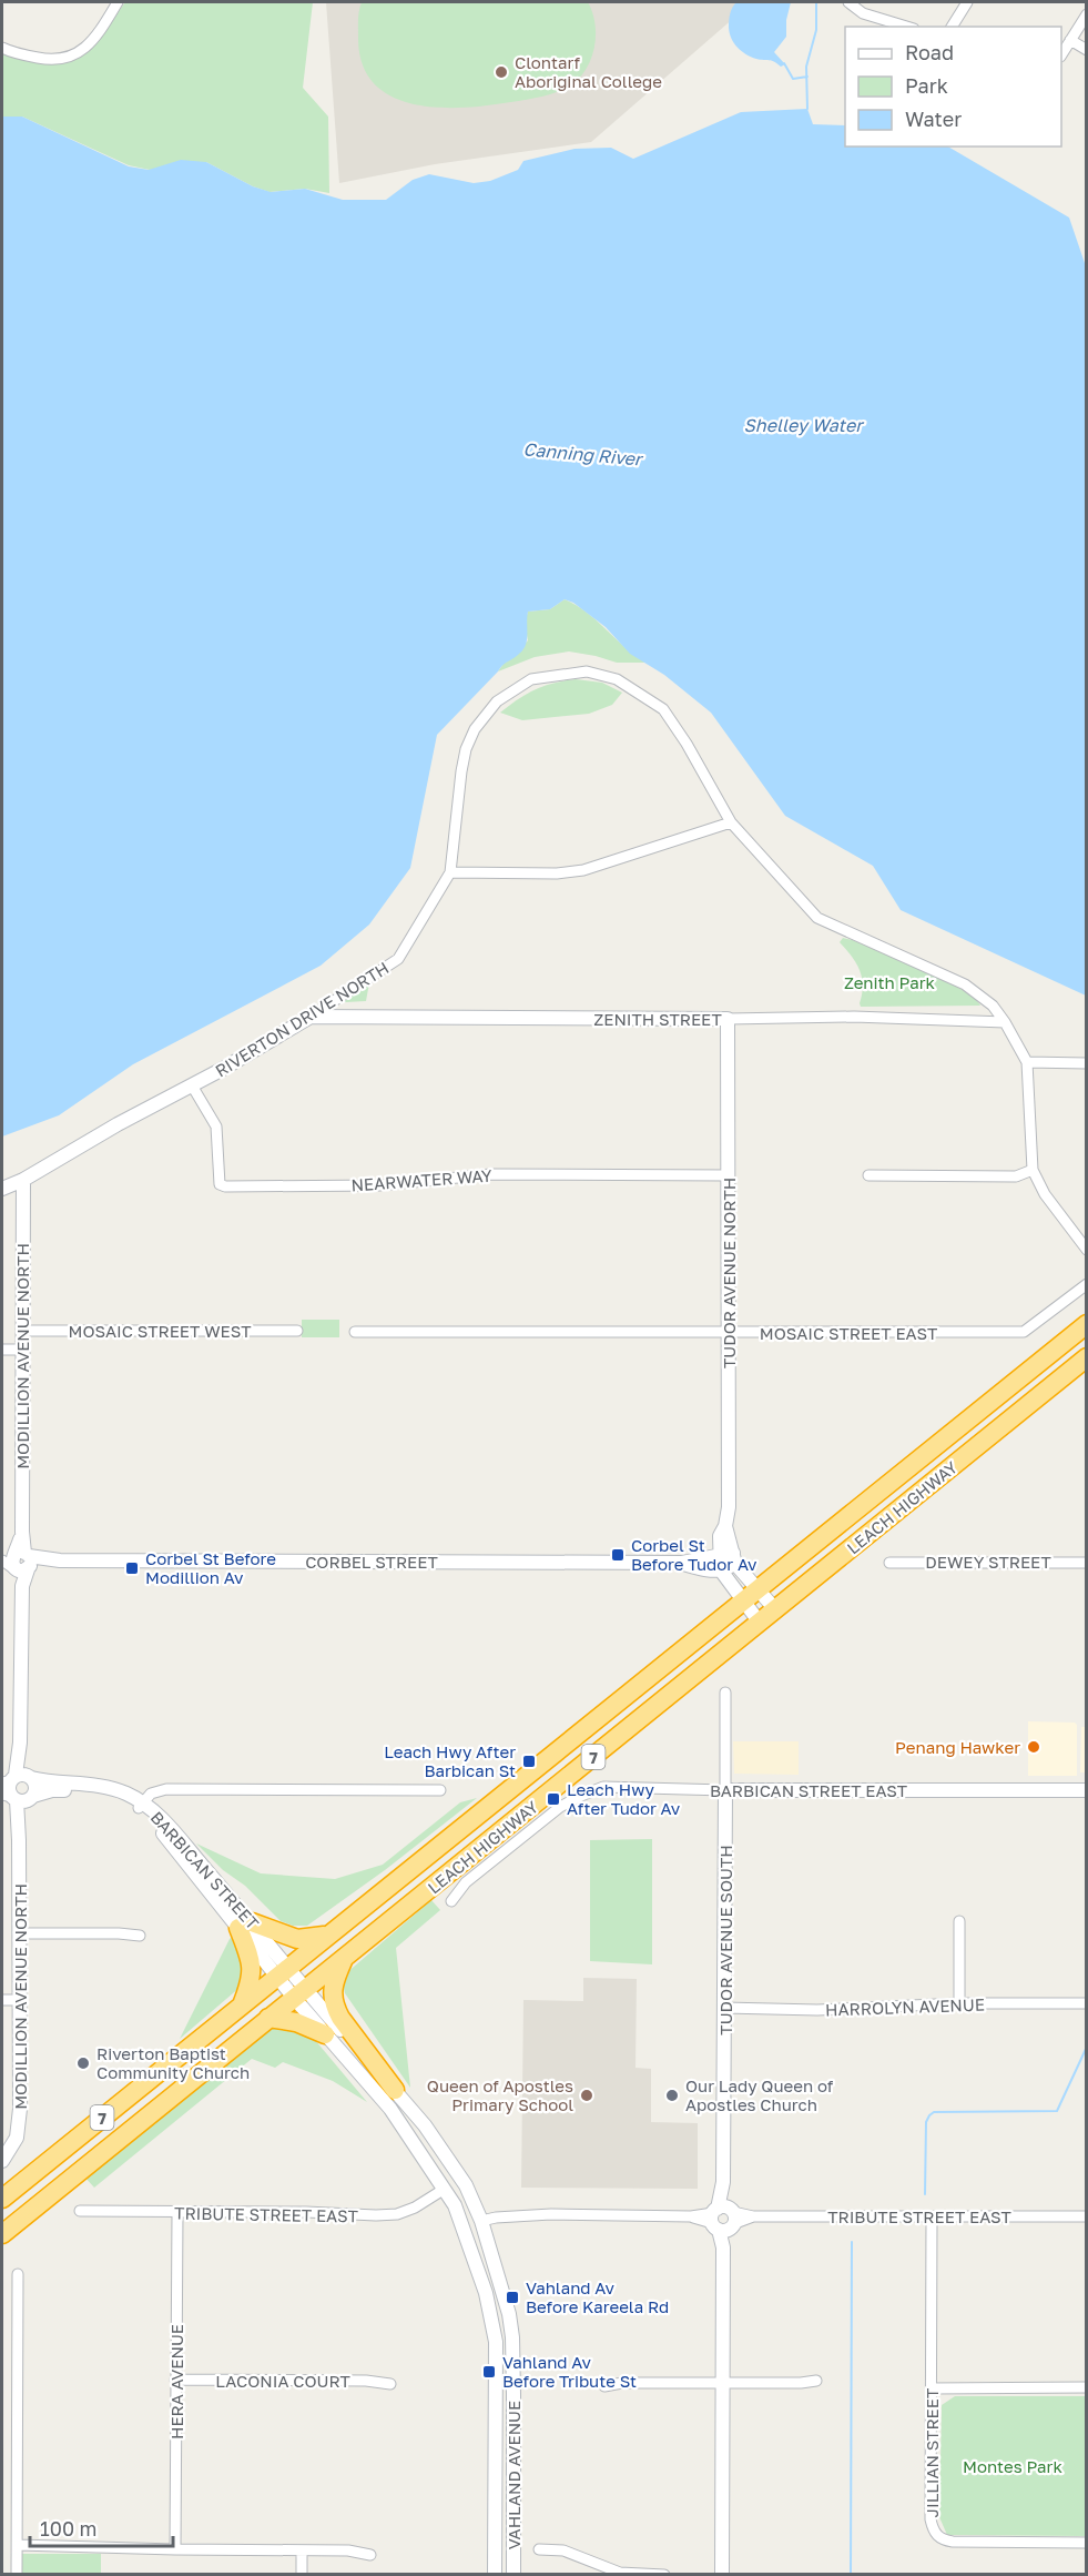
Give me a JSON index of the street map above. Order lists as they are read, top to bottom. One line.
{"streets":{"highway":["LEACH HIGHWAY","7"],"street":["RIVERTON DRIVE NORTH","ZENITH STREET","NEARWATER WAY","TUDOR AVENUE NORTH","MOSAIC STREET WEST","MOSAIC STREET EAST","MODILLION AVENUE NORTH","CORBEL STREET","DEWEY STREET","BARBICAN STREET EAST","BARBICAN STREET","TUDOR AVENUE SOUTH","HARROLYN AVENUE","TRIBUTE STREET EAST","LACONIA COURT","HERA AVENUE","JILLIAN STREET","VAHLAND AVENUE"]},"crossings":[["RIVERTON DRIVE NORTH","ZENITH STREET"],["RIVERTON DRIVE NORTH","NEARWATER WAY"],["RIVERTON DRIVE NORTH","MODILLION AVENUE NORTH"],["ZENITH STREET","TUDOR AVENUE NORTH"],["NEARWATER WAY","TUDOR AVENUE NORTH"],["TUDOR AVENUE NORTH","MOSAIC STREET EAST"],["TUDOR AVENUE NORTH","LEACH HIGHWAY"],["TUDOR AVENUE NORTH","CORBEL STREET"],["MOSAIC STREET WEST","MODILLION AVENUE NORTH"],["MODILLION AVENUE NORTH","CORBEL STREET"],["MODILLION AVENUE NORTH","BARBICAN STREET"],["LEACH HIGHWAY","BARBICAN STREET"],["LEACH HIGHWAY","VAHLAND AVENUE"],["BARBICAN STREET EAST","TUDOR AVENUE SOUTH"],["BARBICAN STREET","VAHLAND AVENUE"],["TUDOR AVENUE SOUTH","HARROLYN AVENUE"],["TUDOR AVENUE SOUTH","TRIBUTE STREET EAST"],["TRIBUTE STREET EAST","HERA AVENUE"],["TRIBUTE STREET EAST","JILLIAN STREET"],["TRIBUTE STREET EAST","VAHLAND AVENUE"],["LACONIA COURT","HERA AVENUE"]],"water":["Shelley Water","Canning River"],"parks":["Zenith Park","Montes Park"],"places":{"other":["Clontarf Aboriginal College","Penang Hawker","Riverton Baptist Community Church","Queen of Apostles Primary School","Our Lady Queen of Apostles Church"],"transit":["Corbel St Before Tudor Av","Corbel St Before Modillion Av","Leach Hwy After Barbican St","Leach Hwy After Tudor Av","Vahland Av Before Kareela Rd","Vahland Av Before Tribute St"]},"legend":["Road","Park","Water"],"scale_bar":"100 m"}
